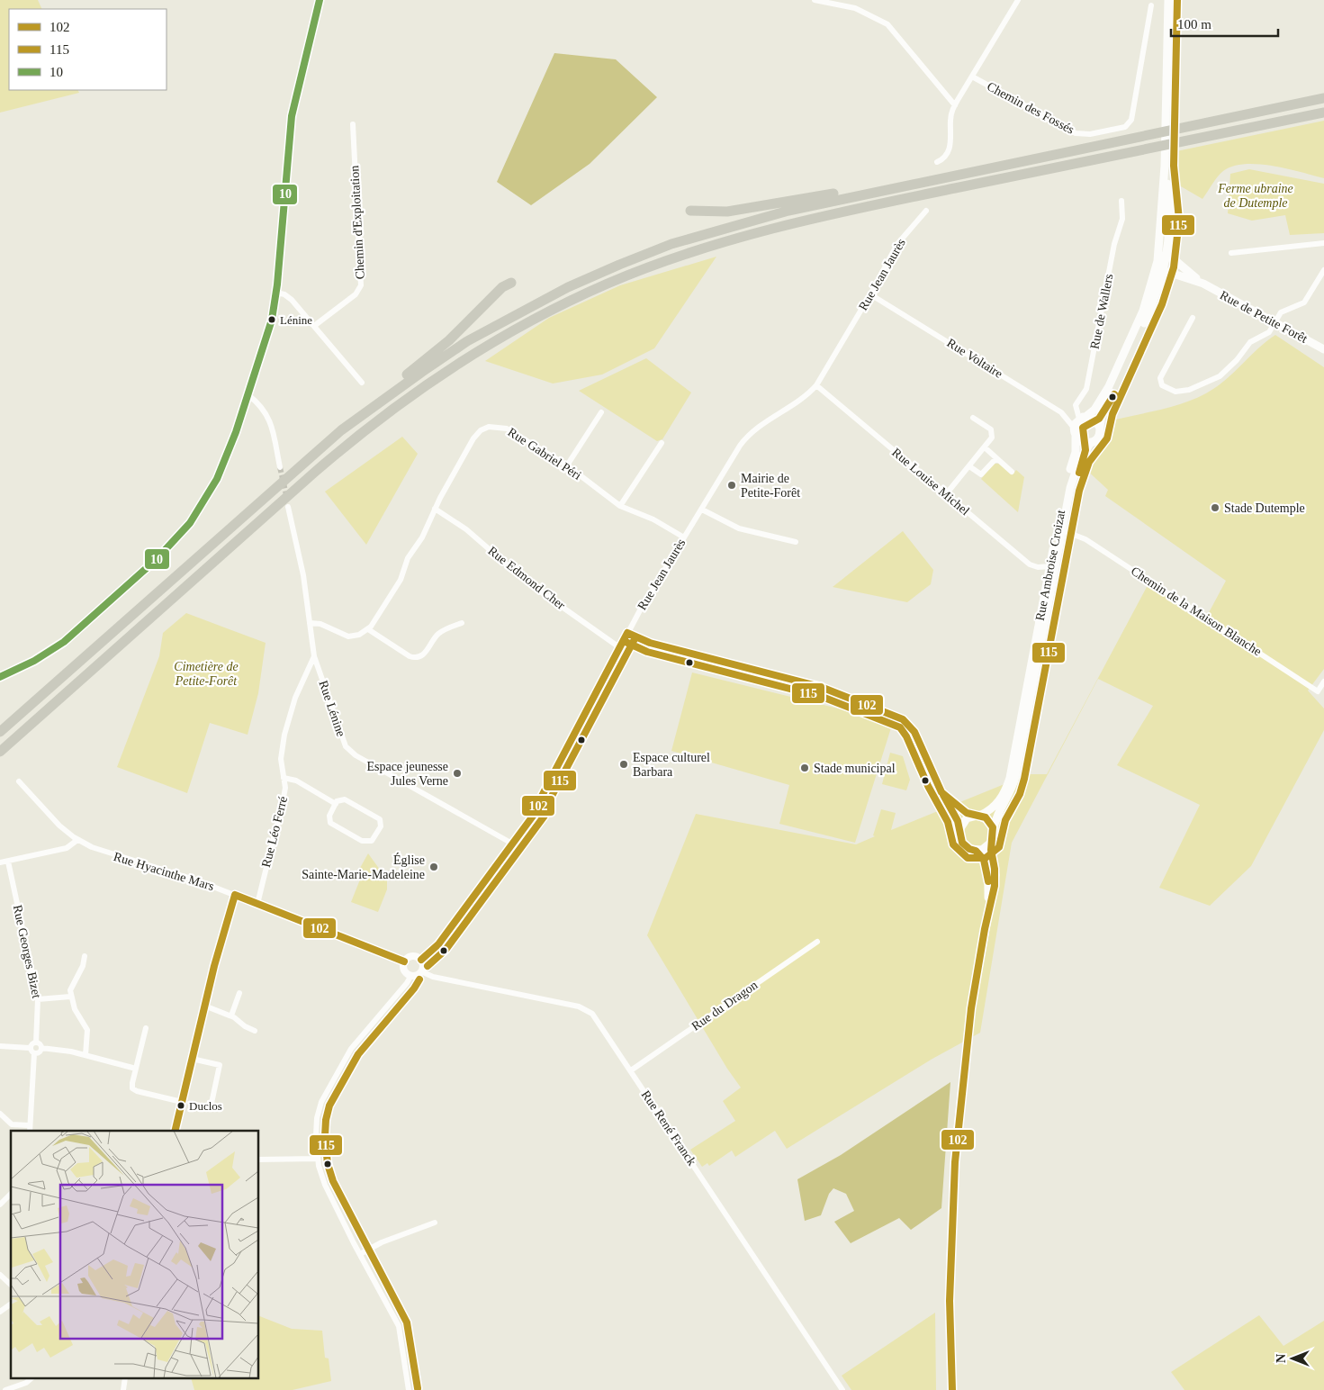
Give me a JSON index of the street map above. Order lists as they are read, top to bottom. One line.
{"streets":{"main road":["Rue de Petite Forêt","Rue Ambroise Croizat"],"street":["Chemin des Fossés","Chemin d'Exploitation","Rue Jean Jaurès","Rue de Wallers","Rue Voltaire","Rue Gabriel Péri","Rue Louise Michel","Rue Edmond Cher","Chemin de la Maison Blanche","Rue Lénine","Rue Léo Ferré","Rue Hyacinthe Mars","Rue Georges Bizet","Rue du Dragon","Rue René Franck"]},"crossings":[["Rue Jean Jaurès","Rue Voltaire"],["Rue Jean Jaurès","Rue Gabriel Péri"],["Rue Jean Jaurès","Rue Louise Michel"],["Rue Jean Jaurès","Rue Edmond Cher"],["Rue Jean Jaurès","Rue Lénine"],["Rue Jean Jaurès","Rue Hyacinthe Mars"],["Rue Jean Jaurès","Rue René Franck"],["Rue de Wallers","Rue Voltaire"],["Rue de Wallers","Rue Ambroise Croizat"],["Rue Voltaire","Rue Ambroise Croizat"],["Rue Gabriel Péri","Rue Edmond Cher"],["Rue Louise Michel","Rue Ambroise Croizat"],["Rue Ambroise Croizat","Chemin de la Maison Blanche"],["Rue Lénine","Rue Léo Ferré"],["Rue Léo Ferré","Rue Hyacinthe Mars"],["Rue Hyacinthe Mars","Rue René Franck"],["Rue du Dragon","Rue René Franck"]],"parks":["Ferme ubraine de Dutemple","Cimetière de Petite-Forêt"],"places":["Lénine","Mairie de Petite-Forêt","Stade Dutemple","Espace culturel Barbara","Stade municipal","Espace jeunesse Jules Verne","Église Sainte-Marie-Madeleine","Duclos"],"lines":["transit line 115","transit line 10","transit line 102"],"legend":["102","115","10"],"scale_bar":"100 m","north":"left"}
